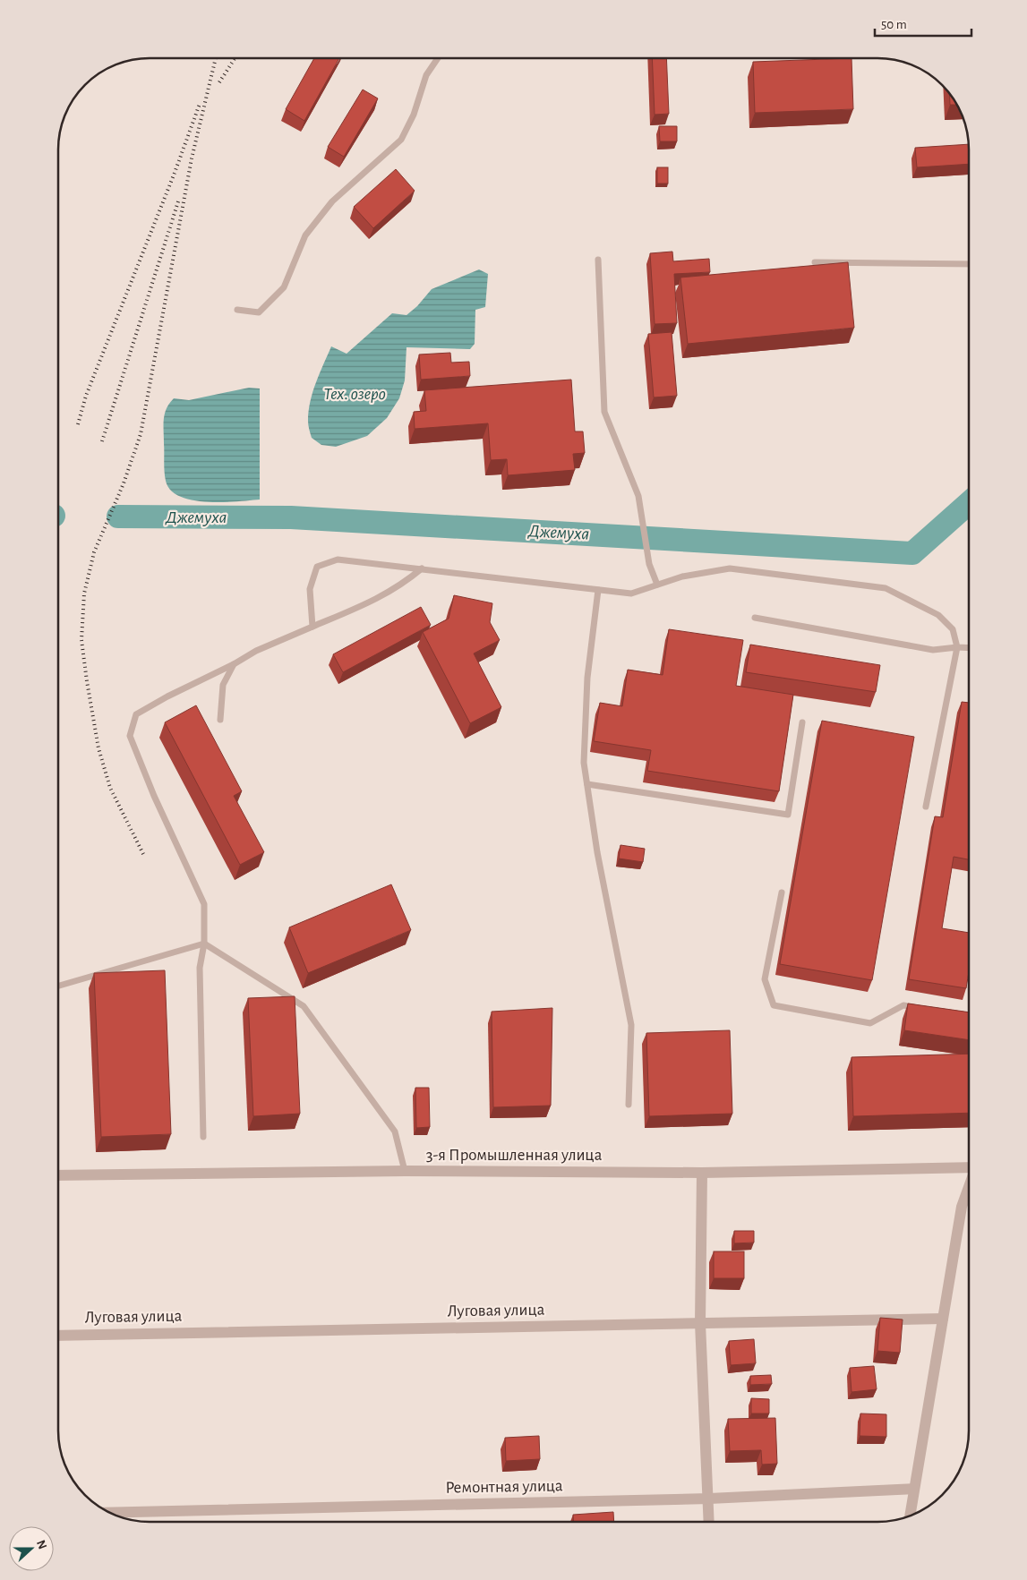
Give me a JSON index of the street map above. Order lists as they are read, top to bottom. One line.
{"streets":{"street":["3-я Промышленная улица","Луговая улица","Ремонтная улица"]},"water":["Тех. озеро","Джемуха"],"scale_bar":"50 m","north":"right"}
